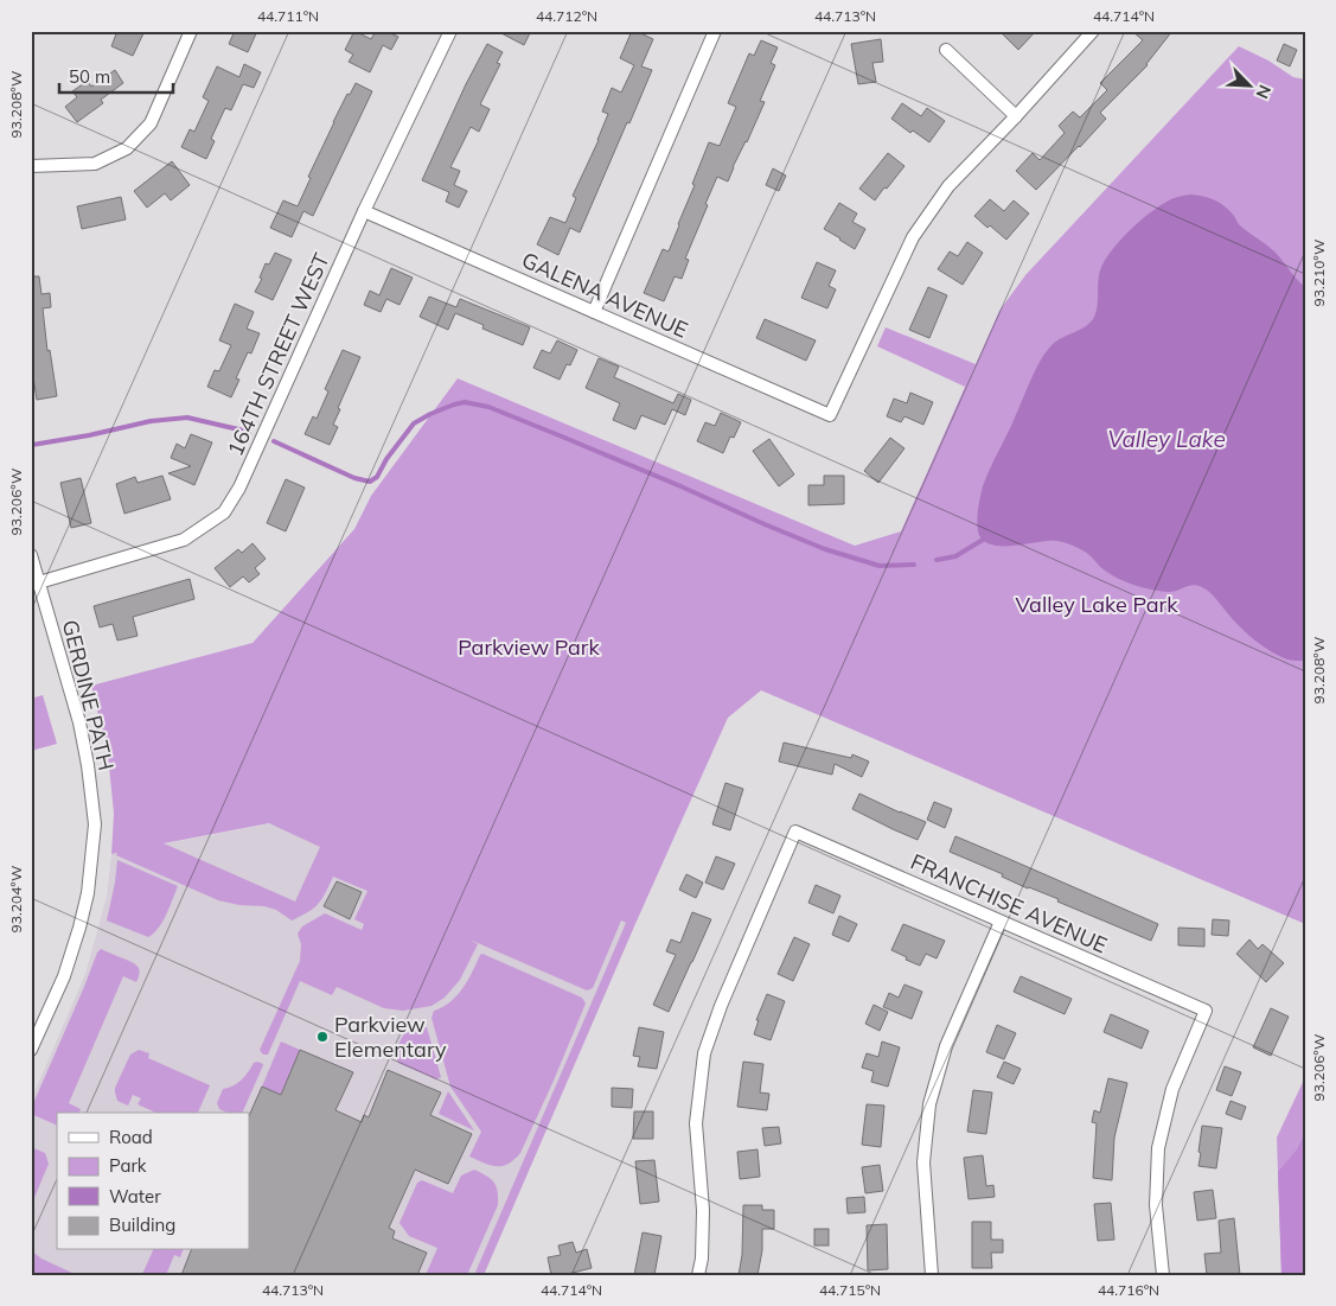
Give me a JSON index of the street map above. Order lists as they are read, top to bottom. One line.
{"streets":{"street":["GALENA AVENUE","164TH STREET WEST","GERDINE PATH","FRANCHISE AVENUE"]},"crossings":[["GALENA AVENUE","164TH STREET WEST"],["164TH STREET WEST","GERDINE PATH"]],"water":["Valley Lake"],"parks":["Valley Lake Park","Parkview Park"],"places":["Parkview Elementary"],"legend":["Road","Park","Water","Building"],"scale_bar":"50 m","north":"bottom right","coordinates":["44.711°N","44.712°N","44.713°N","44.714°N","93.208°W","93.210°W","93.206°W","93.204°W","44.715°N","44.716°N"]}
